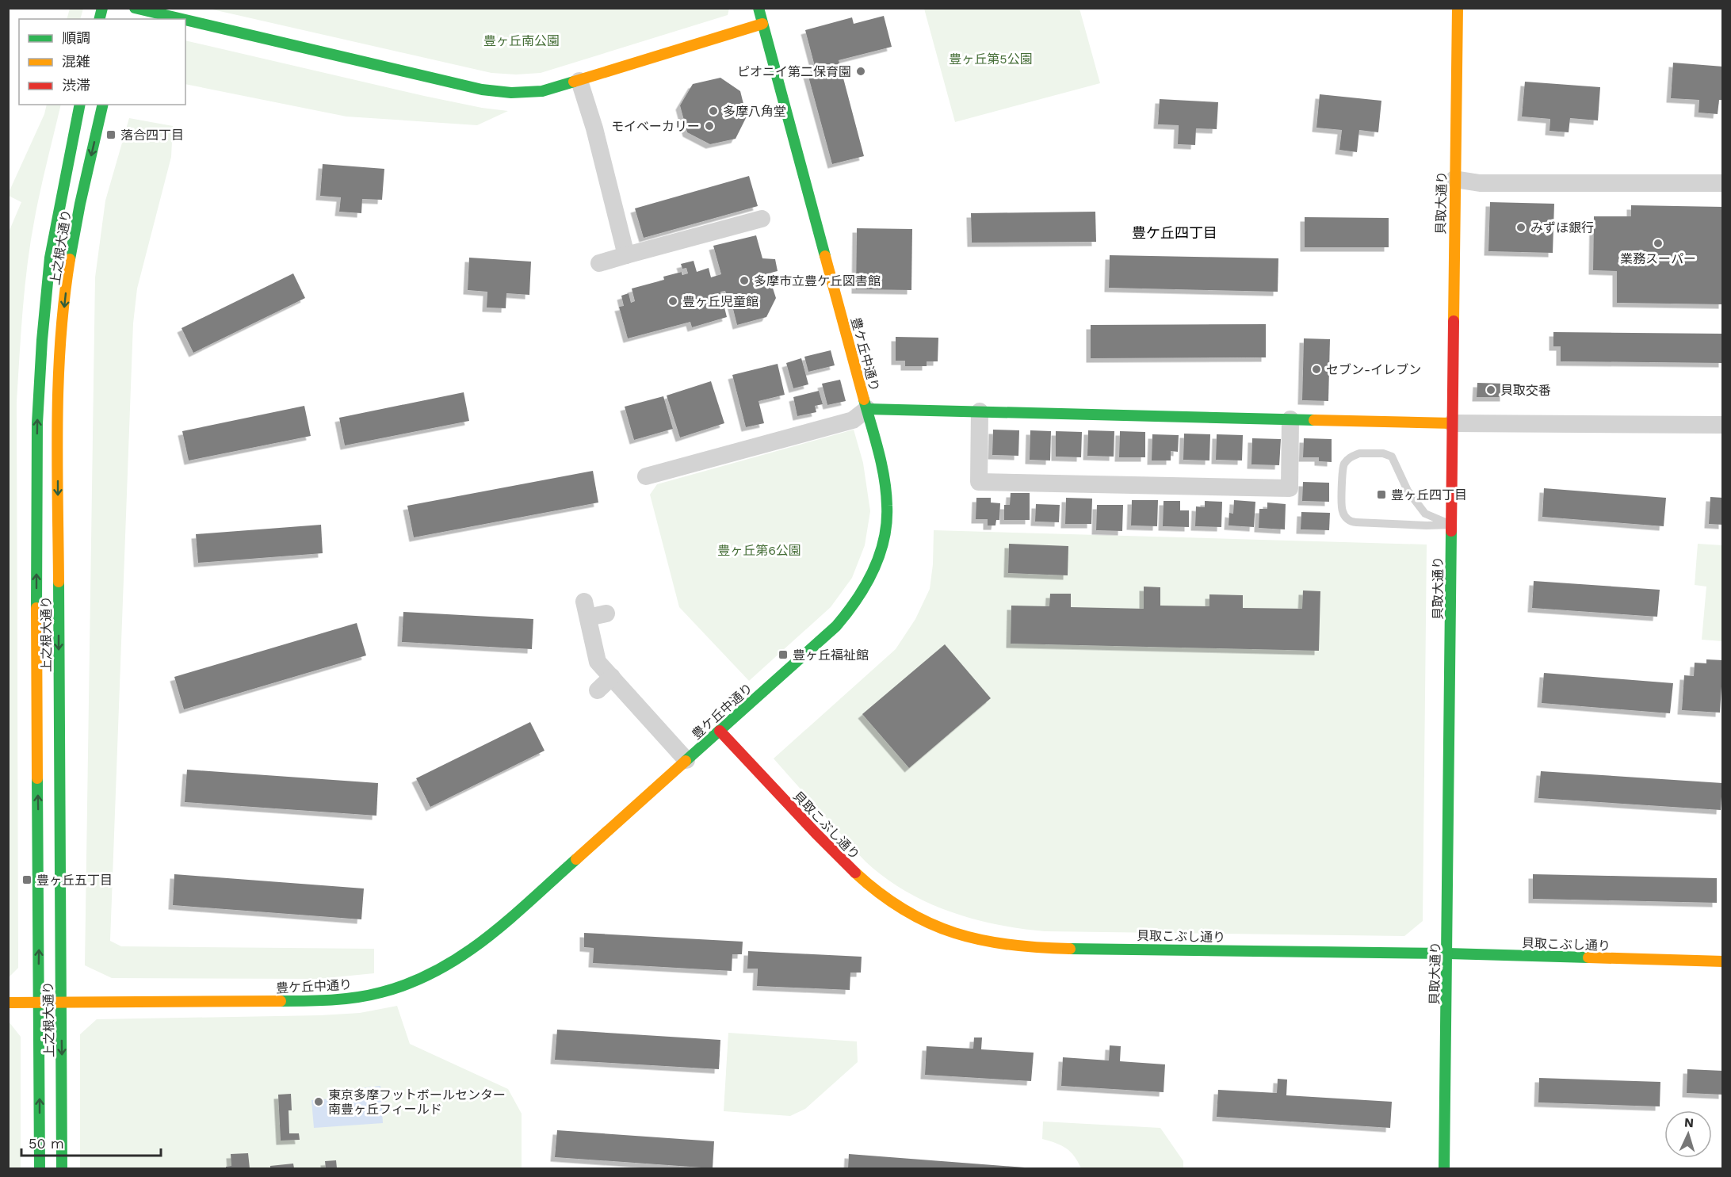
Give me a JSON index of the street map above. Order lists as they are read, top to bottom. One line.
{"streets":{"street":["貝取大通り","上之根大通り","豊ケ丘中通り","貝取こぶし通り"]},"crossings":[["貝取大通り","貝取こぶし通り"],["上之根大通り","豊ケ丘中通り"],["豊ケ丘中通り","貝取こぶし通り"]],"districts":["豊ケ丘四丁目"],"parks":["豊ヶ丘南公園","豊ヶ丘第5公園","豊ヶ丘第6公園"],"places":{"other":["ピオニイ第二保育園","多摩八角堂","モイベーカリー","みずほ銀行","業務スーパー","多摩市立豊ケ丘図書館","豊ヶ丘児童館","セブン-イレブン","貝取交番","東京多摩フットボールセンター 南豊ヶ丘フィールド"],"transit":["落合四丁目","豊ヶ丘四丁目","豊ヶ丘福祉館","豊ヶ丘五丁目"]},"legend":["順調","混雑","渋滞"],"scale_bar":"50 m","north":"top"}
